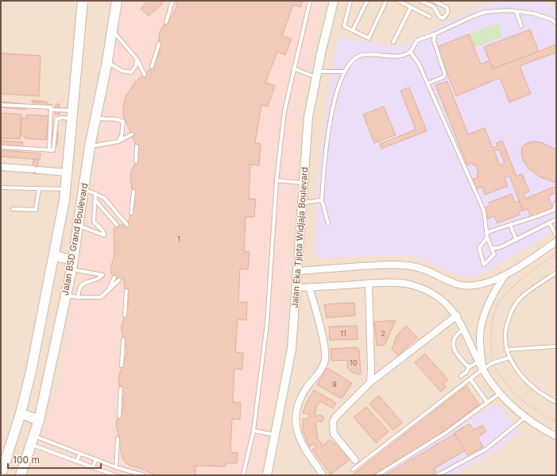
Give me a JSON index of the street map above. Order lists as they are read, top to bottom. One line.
{"streets":{"main road":["Jalan BSD Grand Boulevard"],"street":["Jalan Eka Tjipta Widjaja Boulevard"]},"house_numbers":["1","11","2","10","9"],"scale_bar":"100 m"}
